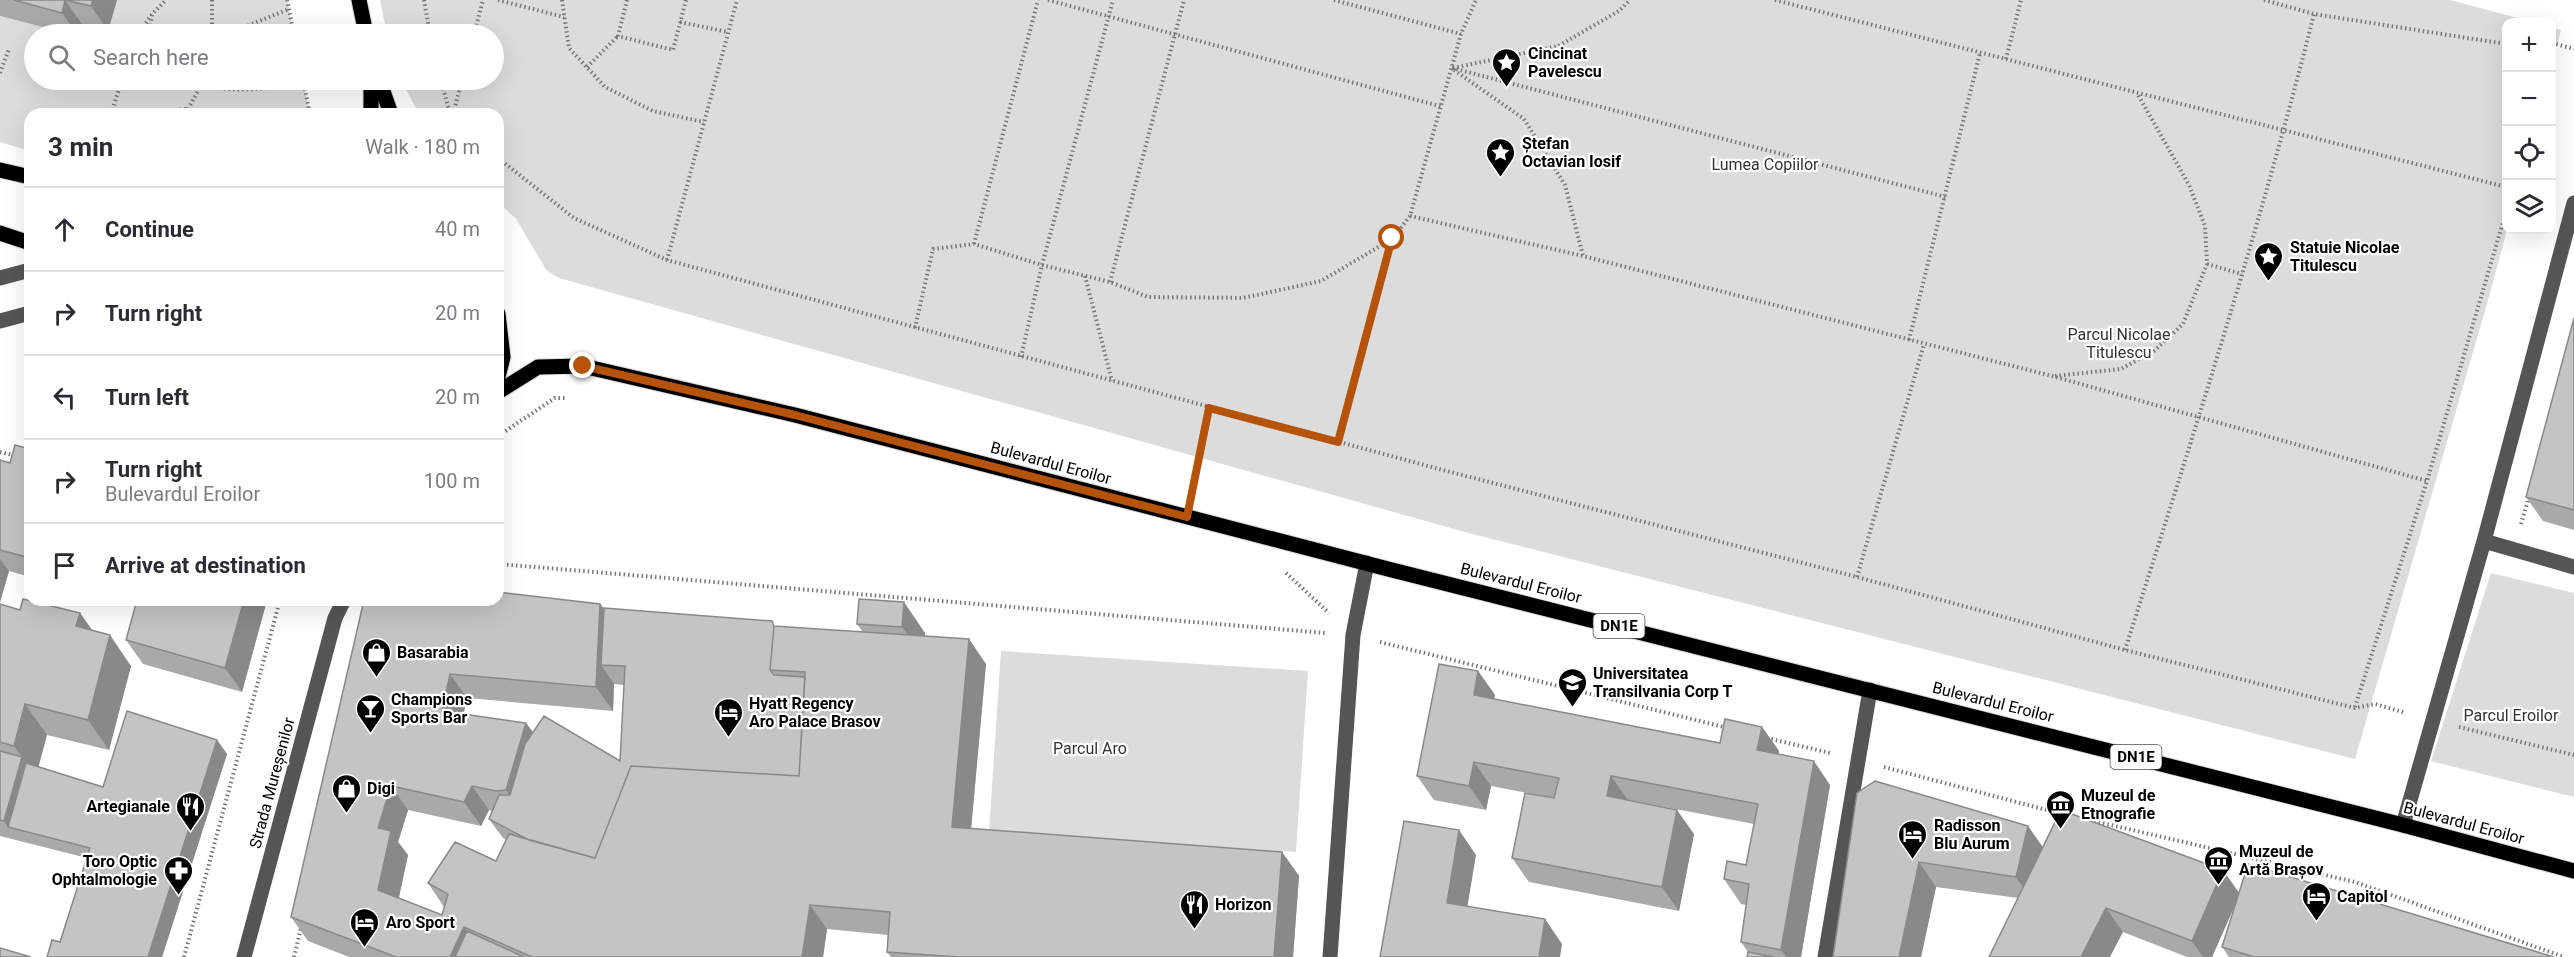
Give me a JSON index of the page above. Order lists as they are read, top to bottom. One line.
{"streets":{"main road":["Bulevardul Eroilor","DN1E"],"street":["Strada Mureșenilor"]},"parks":["Lumea Copiilor","Parcul Nicolae Titulescu","Parcul Eroilor","Parcul Aro"],"places":{"place":["Cincinat Pavelescu","Ștefan Octavian Iosif","Statuie Nicolae Titulescu"],"shop":["Basarabia","Digi"],"school or university":["Universitatea Transilvania Corp T"],"bar":["Champions Sports Bar"],"hotel":["Hyatt Regency Aro Palace Brasov","Radisson Blu Aurum","Capitol","Aro Sport"],"museum":["Muzeul de Etnografie","Muzeul de Artă Brașov"],"restaurant":["Artegianale","Horizon"],"pharmacy":["Toro Optic Ophtalmologie"]},"page":{"map_buttons":["+","−"],"search":"Search here","heading":["3 min","Walk · 180 m"],"list":[["Continue","40 m"],["Turn right","20 m"],["Turn left","20 m"],["Turn right","Bulevardul Eroilor","100 m"],"Arrive at destination"]}}
